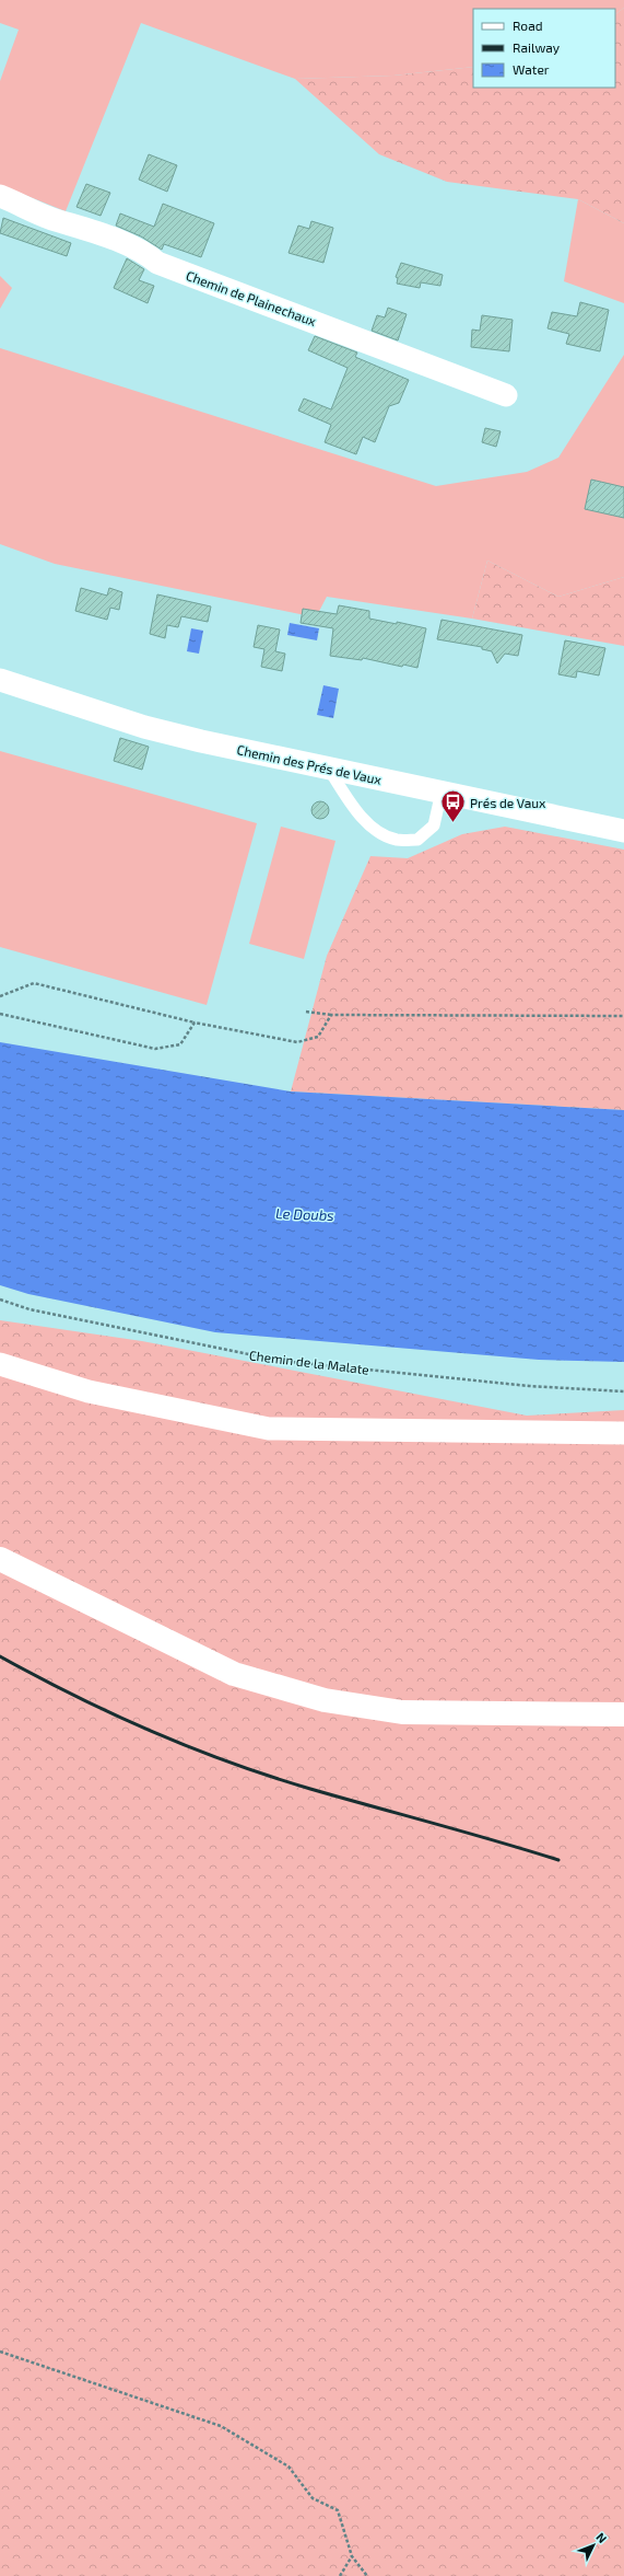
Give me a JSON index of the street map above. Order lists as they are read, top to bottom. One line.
{"streets":{"street":["Chemin de Plainechaux","Chemin des Prés de Vaux"],"path":["Chemin de la Malate"]},"water":["Le Doubs"],"places":{"bus stop":["Prés de Vaux"]},"legend":["Road","Railway","Water"],"north":"top right"}
